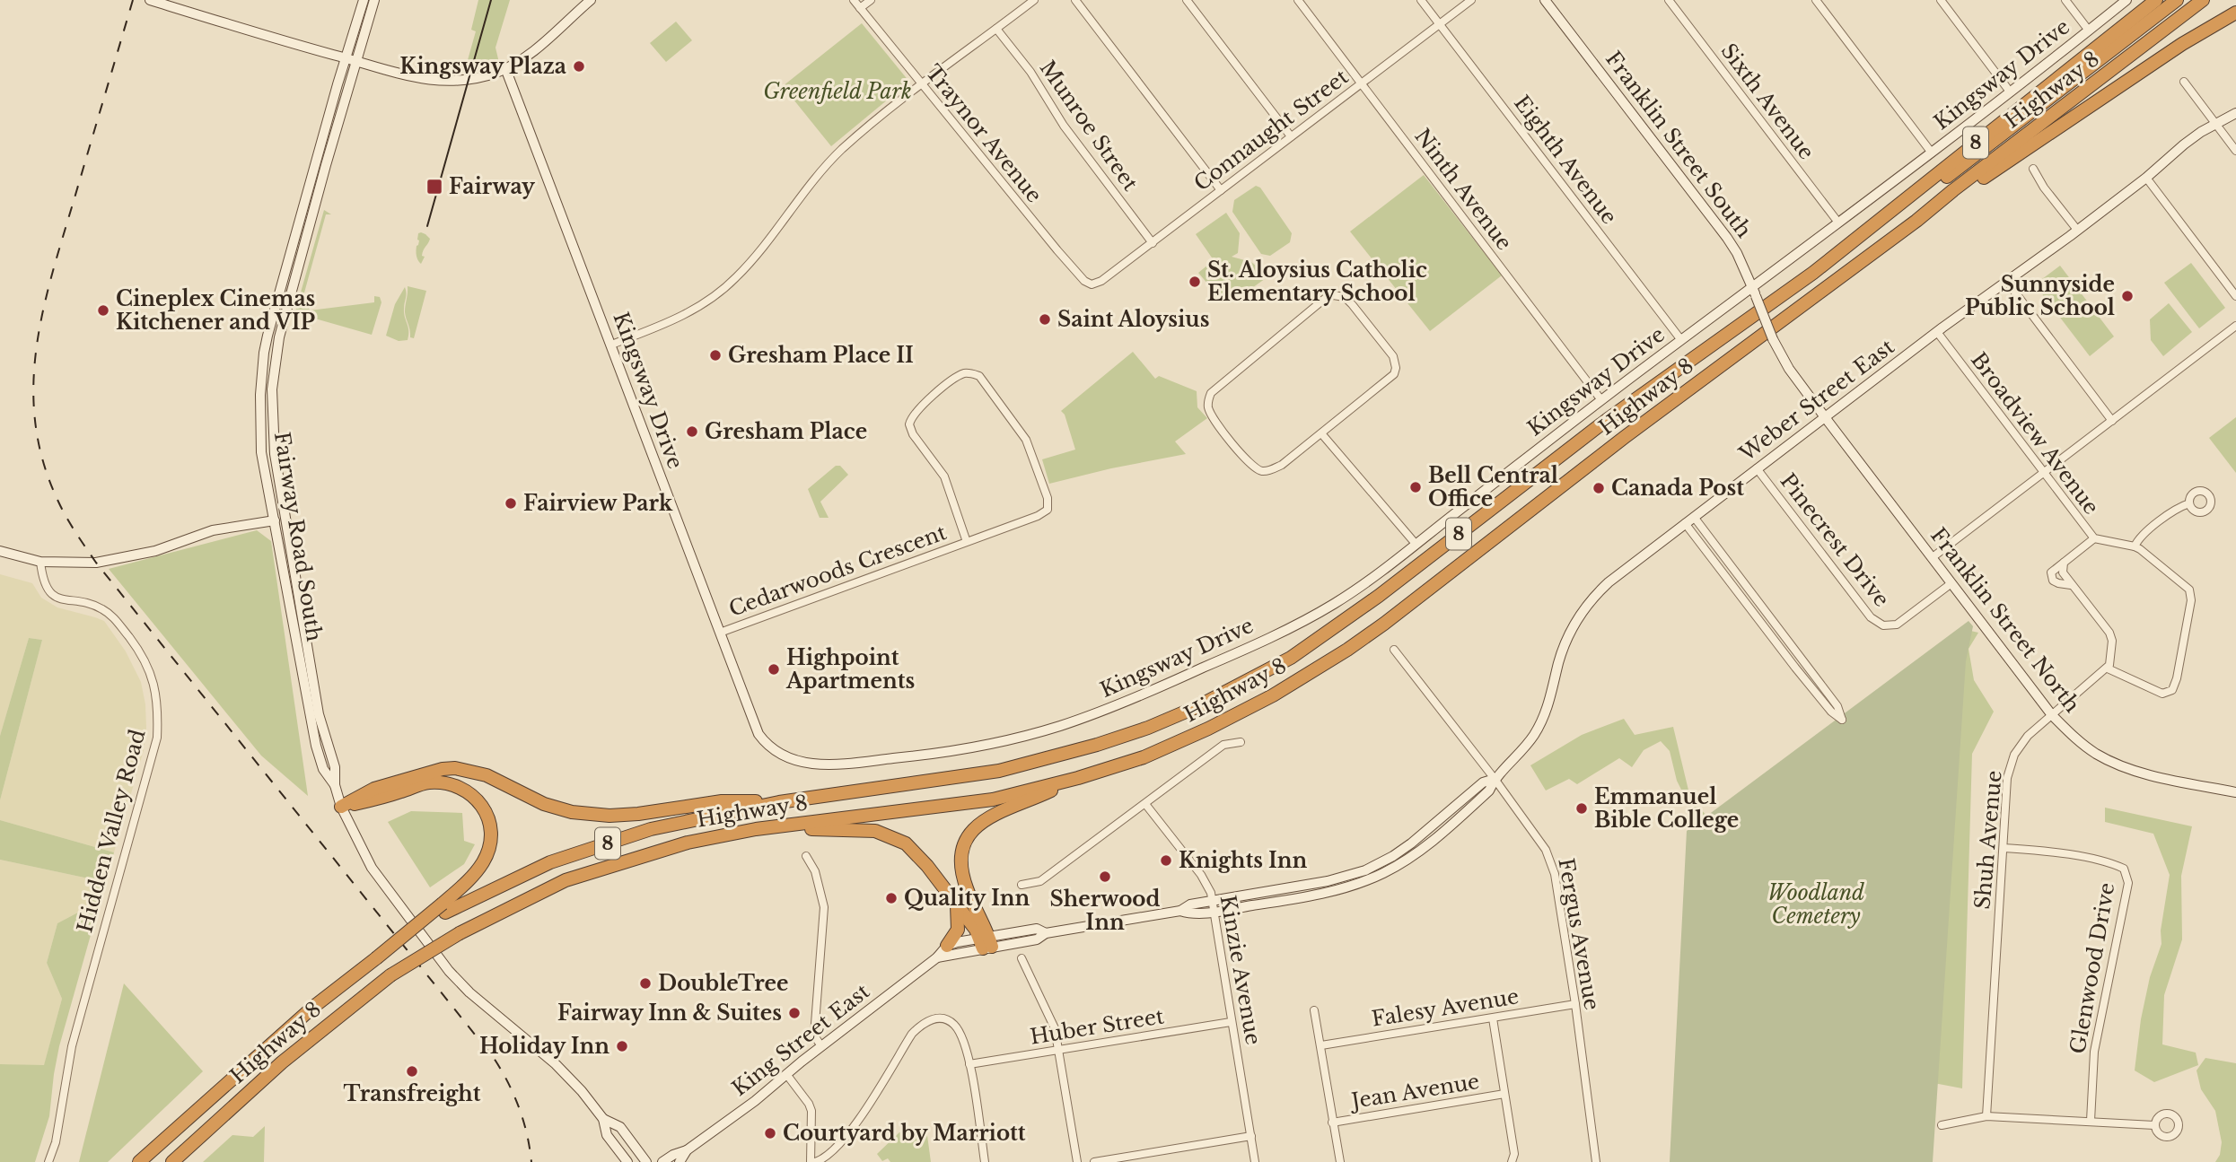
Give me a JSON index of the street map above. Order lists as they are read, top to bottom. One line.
{"streets":{"highway":["Highway 8","8"],"main road":["Kingsway Drive","Franklin Street South","Weber Street East","Fairway Road South","Franklin Street North","King Street East"],"street":["Sixth Avenue","Munroe Street","Connaught Street","Traynor Avenue","Eighth Avenue","Ninth Avenue","Broadview Avenue","Pinecrest Drive","Cedarwoods Crescent","Hidden Valley Road","Shuh Avenue","Fergus Avenue","Glenwood Drive","Kinzie Avenue","Falesy Avenue","Huber Street","Jean Avenue"]},"crossings":[["Kingsway Drive","Sixth Avenue"],["Kingsway Drive","Franklin Street South"],["Kingsway Drive","Eighth Avenue"],["Kingsway Drive","Ninth Avenue"],["Kingsway Drive","Cedarwoods Crescent"],["Munroe Street","Connaught Street"],["Connaught Street","Traynor Avenue"],["Connaught Street","Eighth Avenue"],["Connaught Street","Ninth Avenue"],["Franklin Street South","Weber Street East"],["Franklin Street South","Franklin Street North"],["Weber Street East","Broadview Avenue"],["Weber Street East","Pinecrest Drive"],["Weber Street East","Franklin Street North"],["Weber Street East","Fergus Avenue"],["Weber Street East","Kinzie Avenue"],["Weber Street East","King Street East"],["Broadview Avenue","Shuh Avenue"],["Pinecrest Drive","Franklin Street North"],["Franklin Street North","Shuh Avenue"],["Shuh Avenue","Glenwood Drive"],["Fergus Avenue","Falesy Avenue"],["Kinzie Avenue","Huber Street"]],"parks":["Greenfield Park","Woodland Cemetery"],"places":{"other":["Kingsway Plaza","St. Aloysius Catholic Elementary School","Sunnyside Public School","Cineplex Cinemas Kitchener and VIP","Saint Aloysius","Gresham Place II","Gresham Place","Bell Central Office","Canada Post","Fairview Park","Highpoint Apartments","Emmanuel Bible College","Knights Inn","Sherwood Inn","Quality Inn","DoubleTree","Fairway Inn & Suites","Holiday Inn","Transfreight","Courtyard by Marriott"],"transit":["Fairway"]}}
